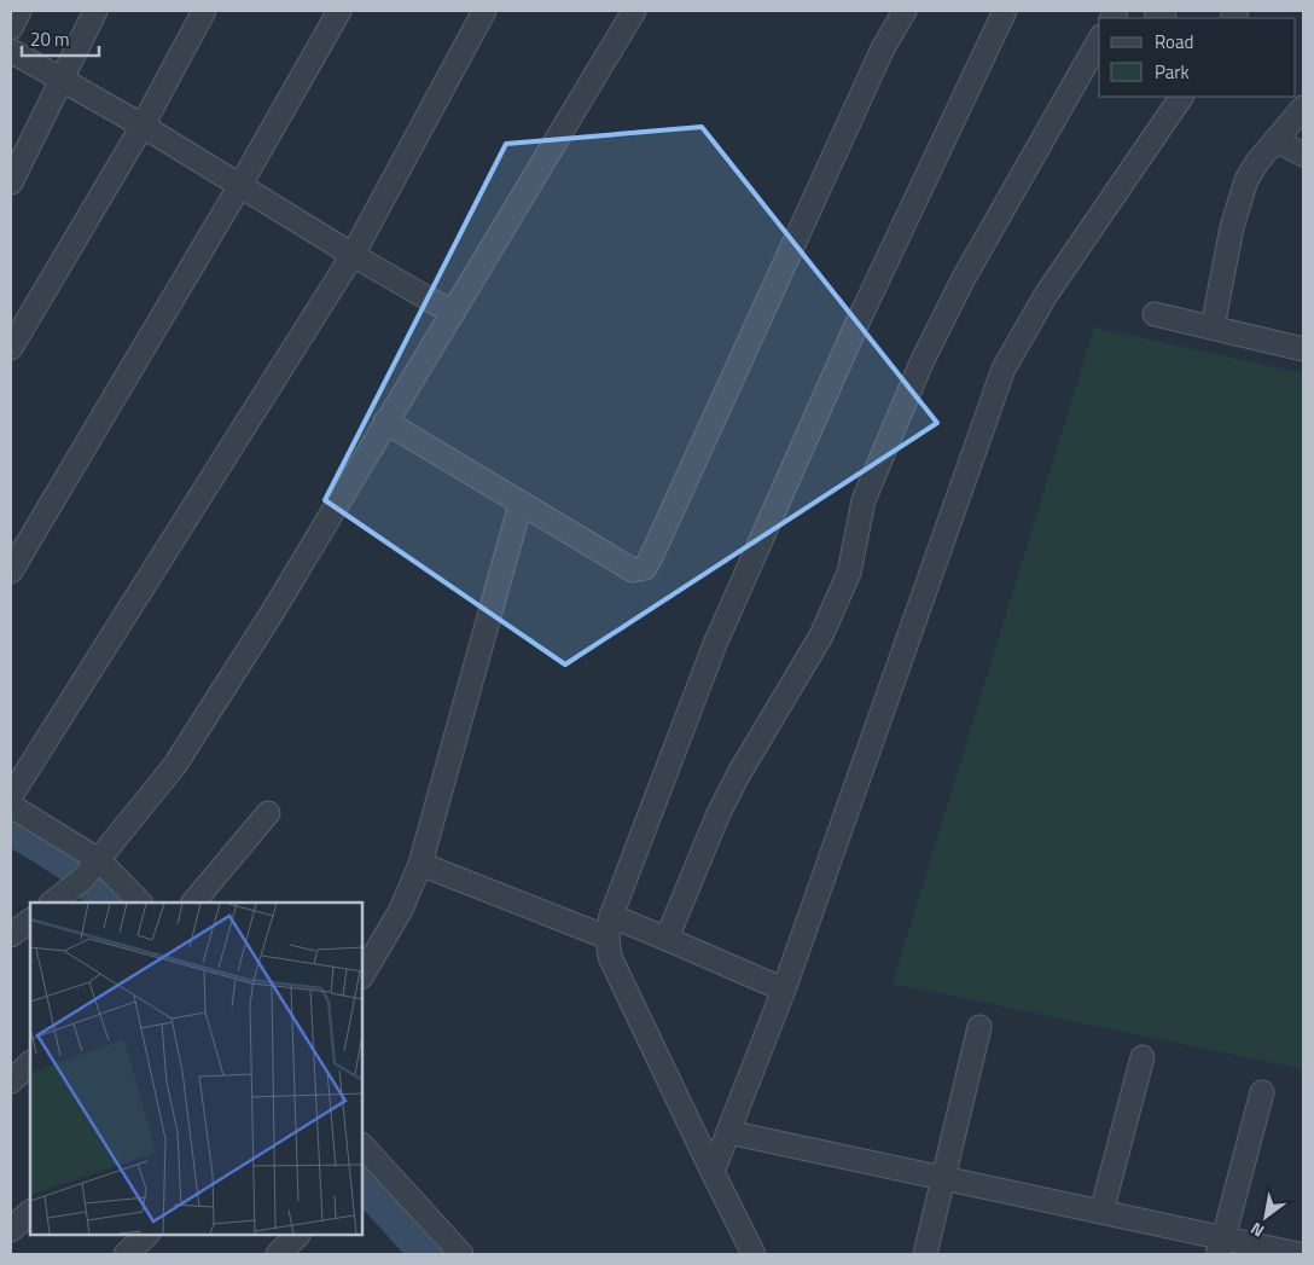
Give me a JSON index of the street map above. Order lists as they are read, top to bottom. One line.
{"legend":["Road","Park"],"scale_bar":"20 m","north":"bottom left"}
